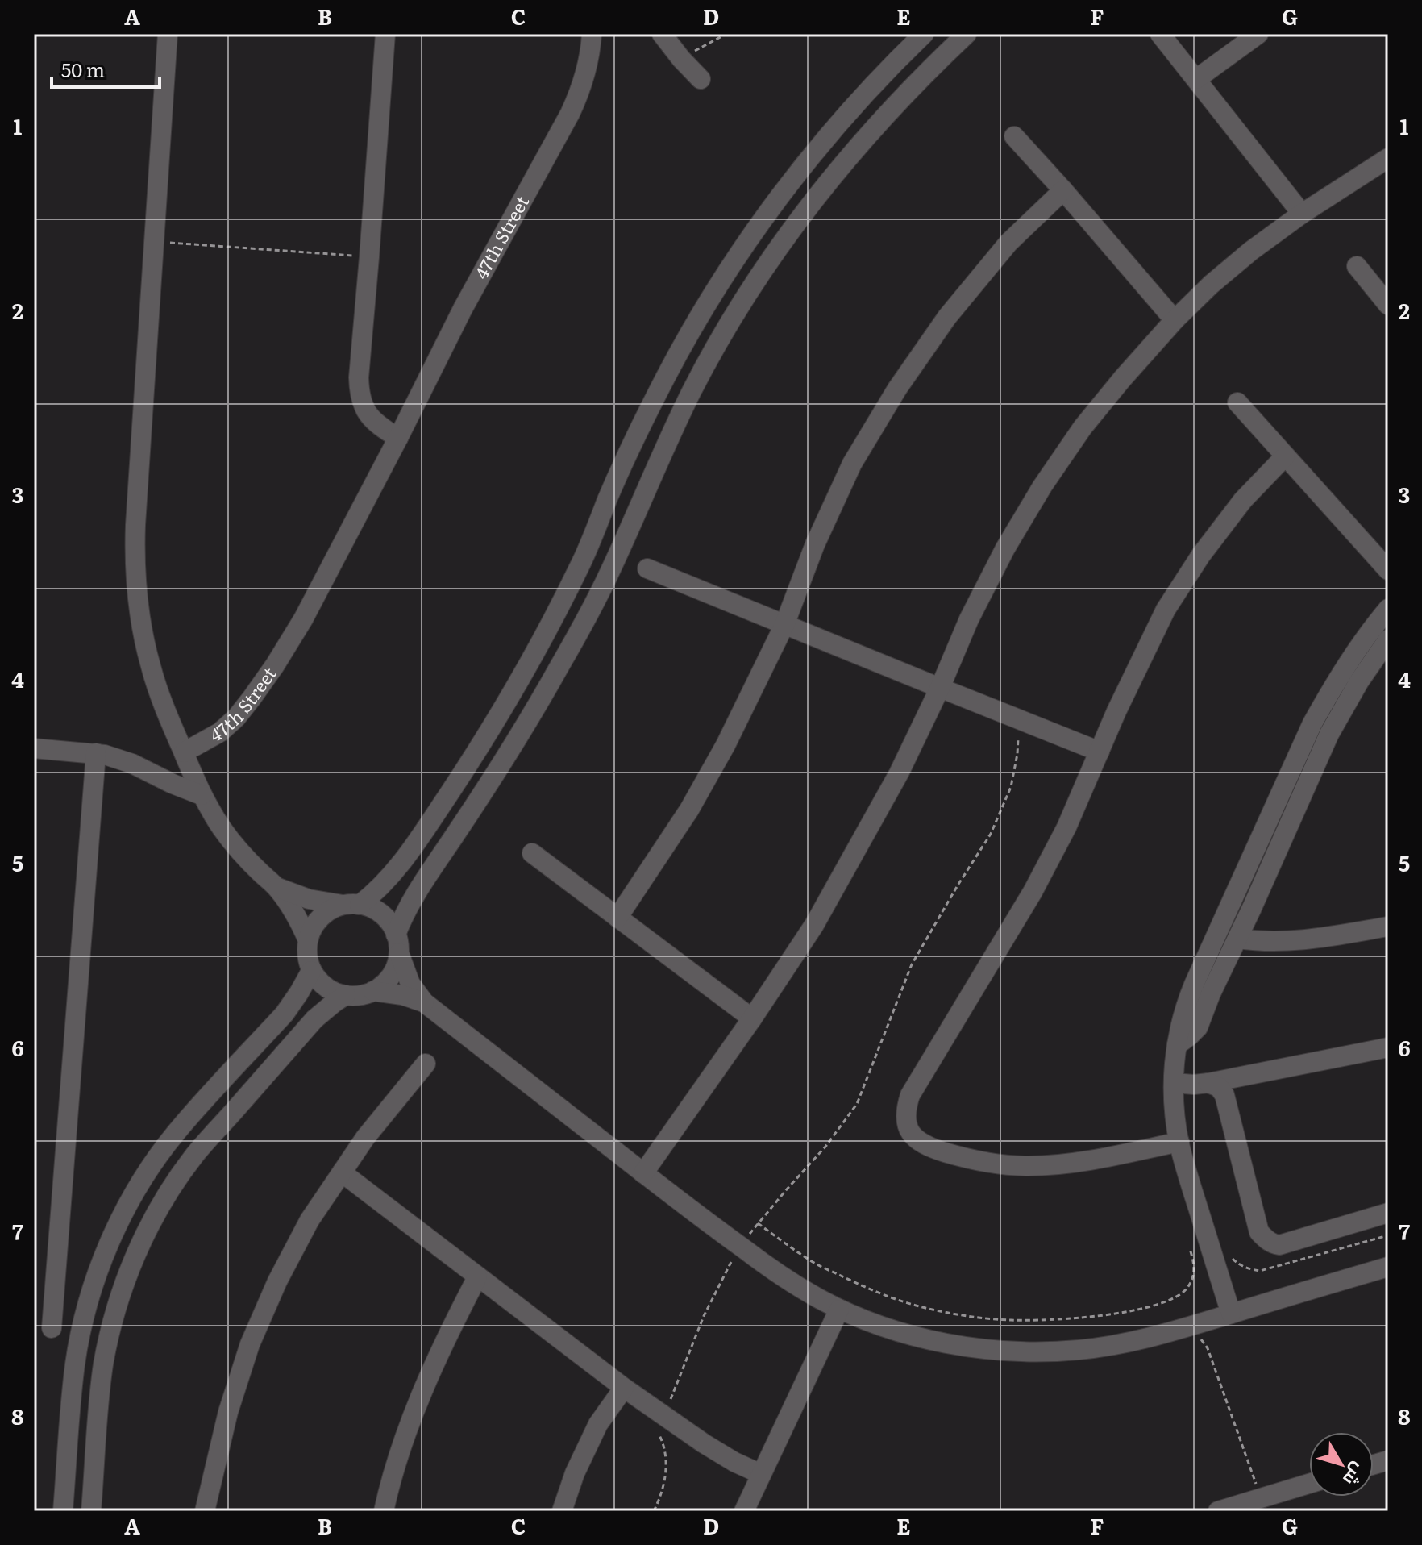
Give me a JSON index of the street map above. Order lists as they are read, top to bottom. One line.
{"streets":{"street":["47th Street"]},"scale_bar":"50 m","north":"bottom right","grid":{"columns":["A","B","C","D","E","F","G"],"rows":["1","2","3","4","5","6","7","8"]}}
